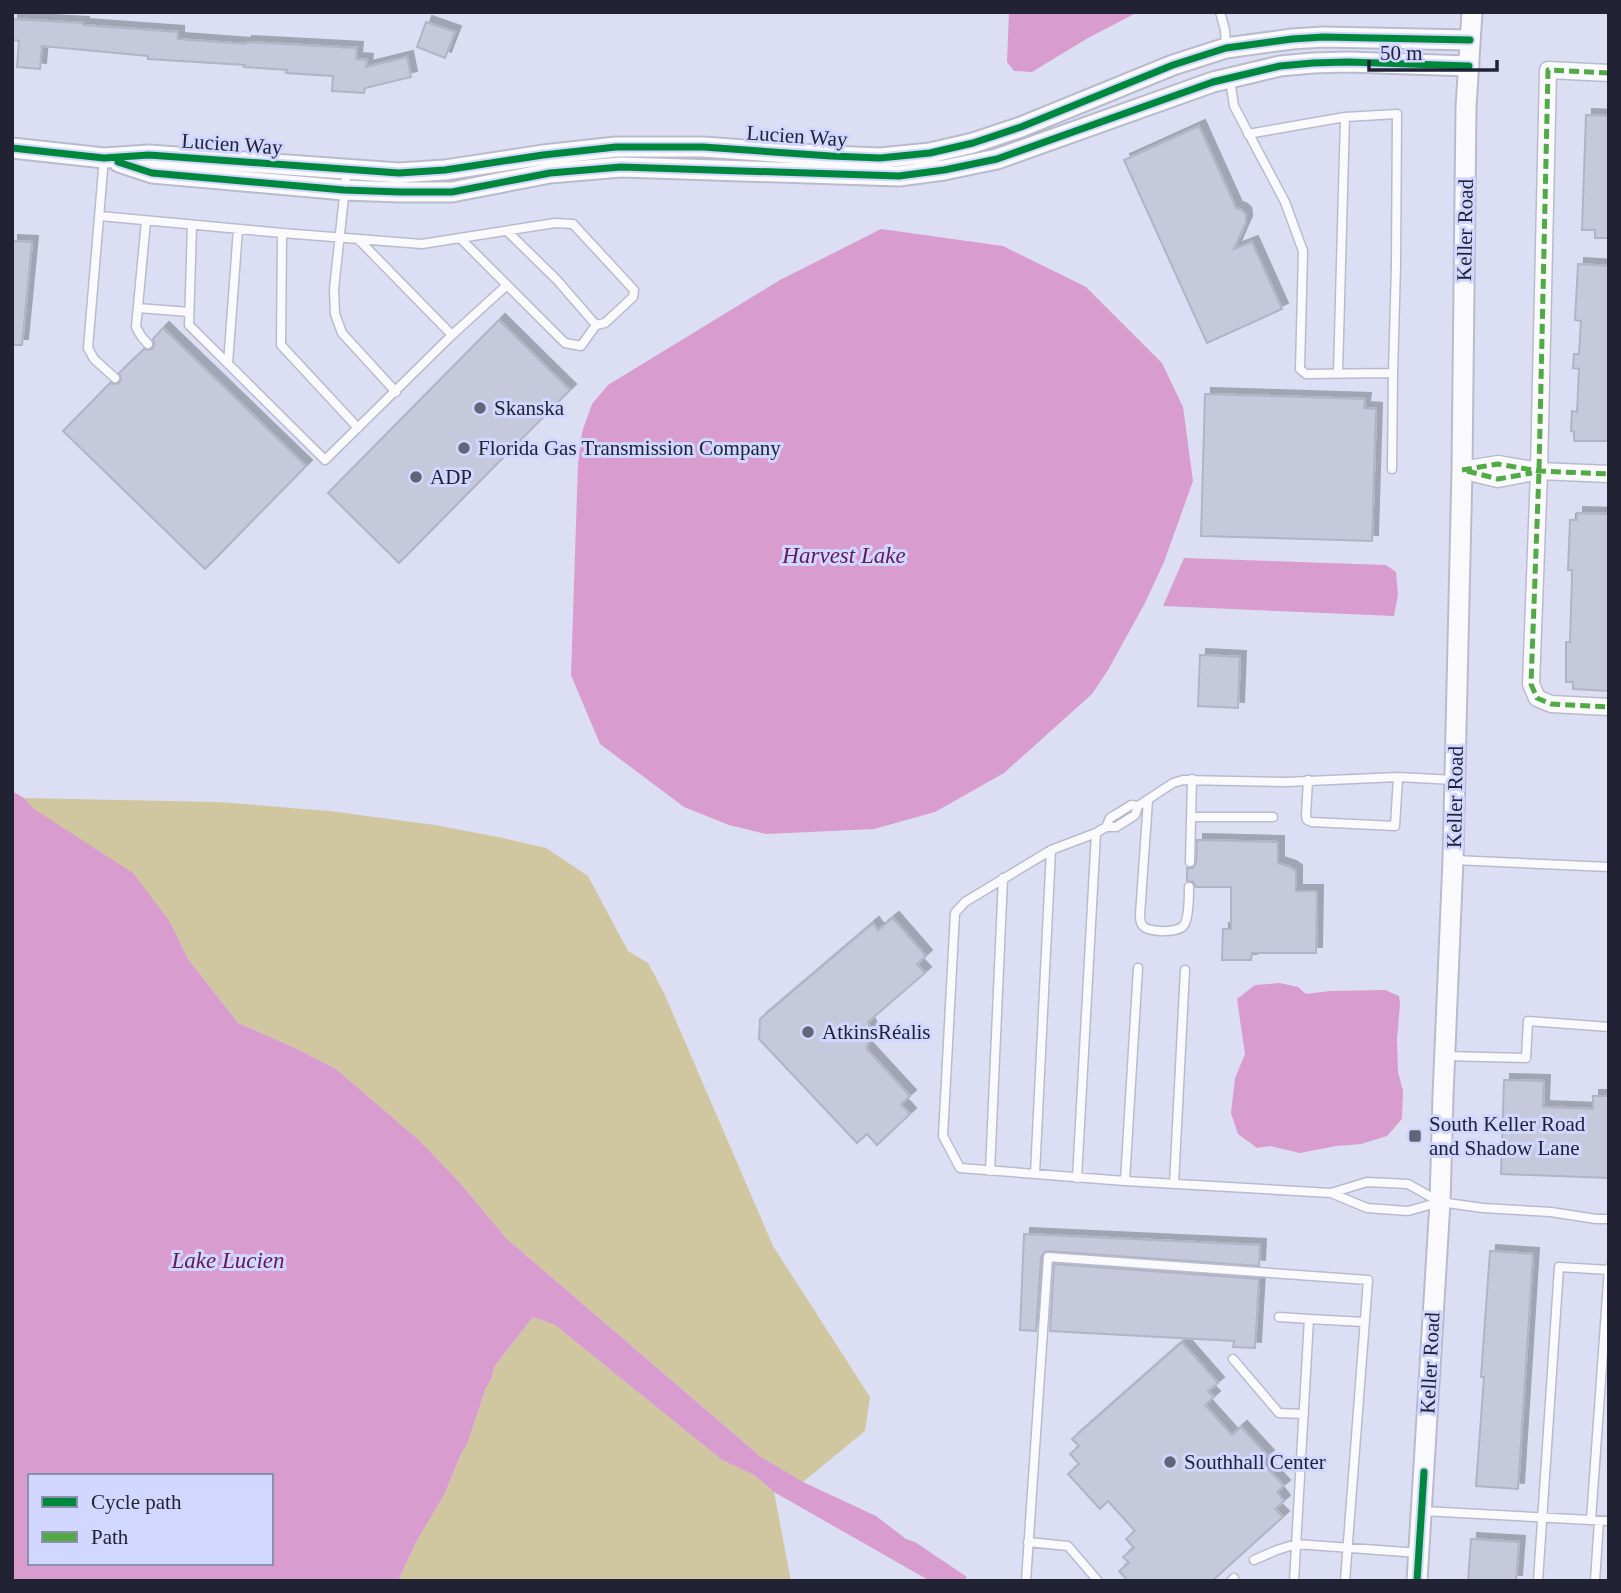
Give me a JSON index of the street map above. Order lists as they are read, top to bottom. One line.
{"streets":{"street":["Lucien Way","Keller Road"]},"crossings":[["Lucien Way","Keller Road"]],"water":["Harvest Lake","Lake Lucien"],"places":{"other":["Skanska","Florida Gas Transmission Company","ADP","AtkinsRéalis","Southhall Center"],"transit":["South Keller Road and Shadow Lane"]},"legend":["Cycle path","Path"],"scale_bar":"50 m"}
